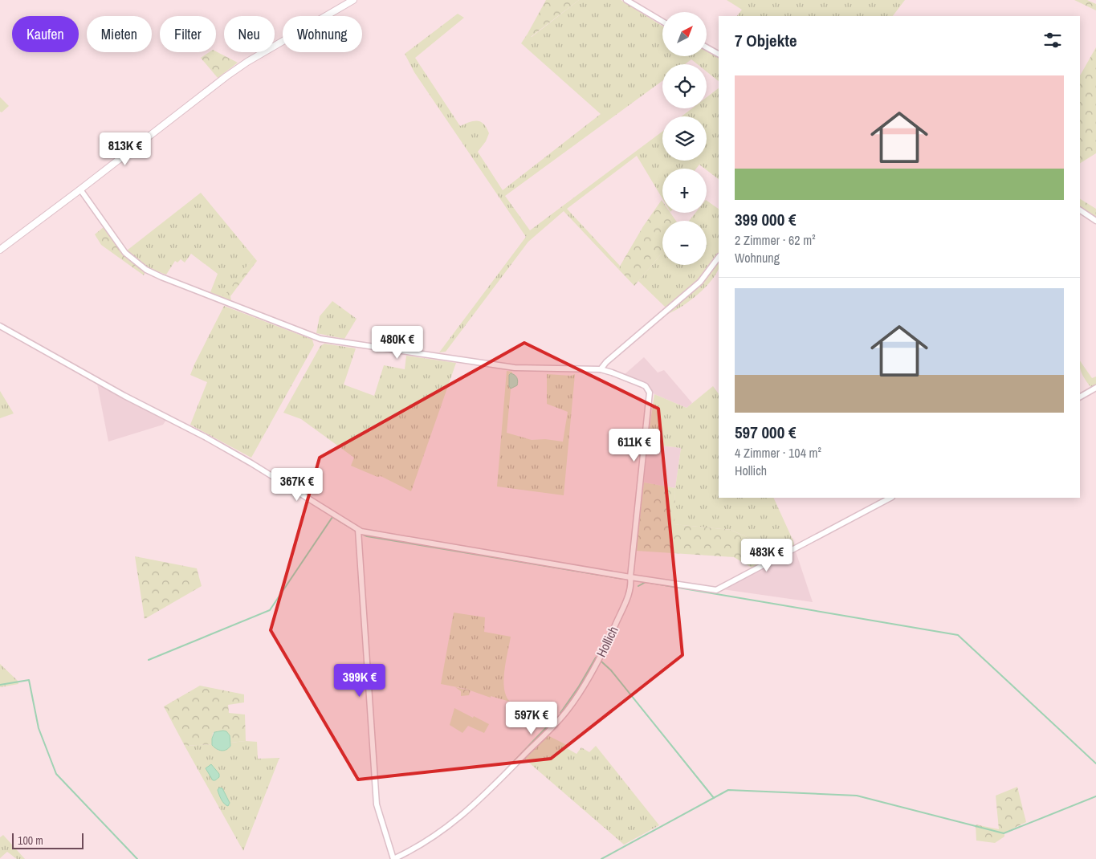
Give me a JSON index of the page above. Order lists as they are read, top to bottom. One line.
{"streets":{"street":["Hollich"]},"scale_bar":"100 m","north":"top right","page":{"map_buttons":["+","−"],"chip":["Kaufen","Mieten","Filter","Neu","Wohnung"],"heading":"7 Objekte","list":[{"name":"399 000 €","note":"2 Zimmer · 62 m² · Wohnung"},{"name":"597 000 €","note":"4 Zimmer · 104 m² · Hollich"}],"price":["813K €","480K €","611K €","367K €","483K €","399K €","597K €"],"scale":"100 m"}}
